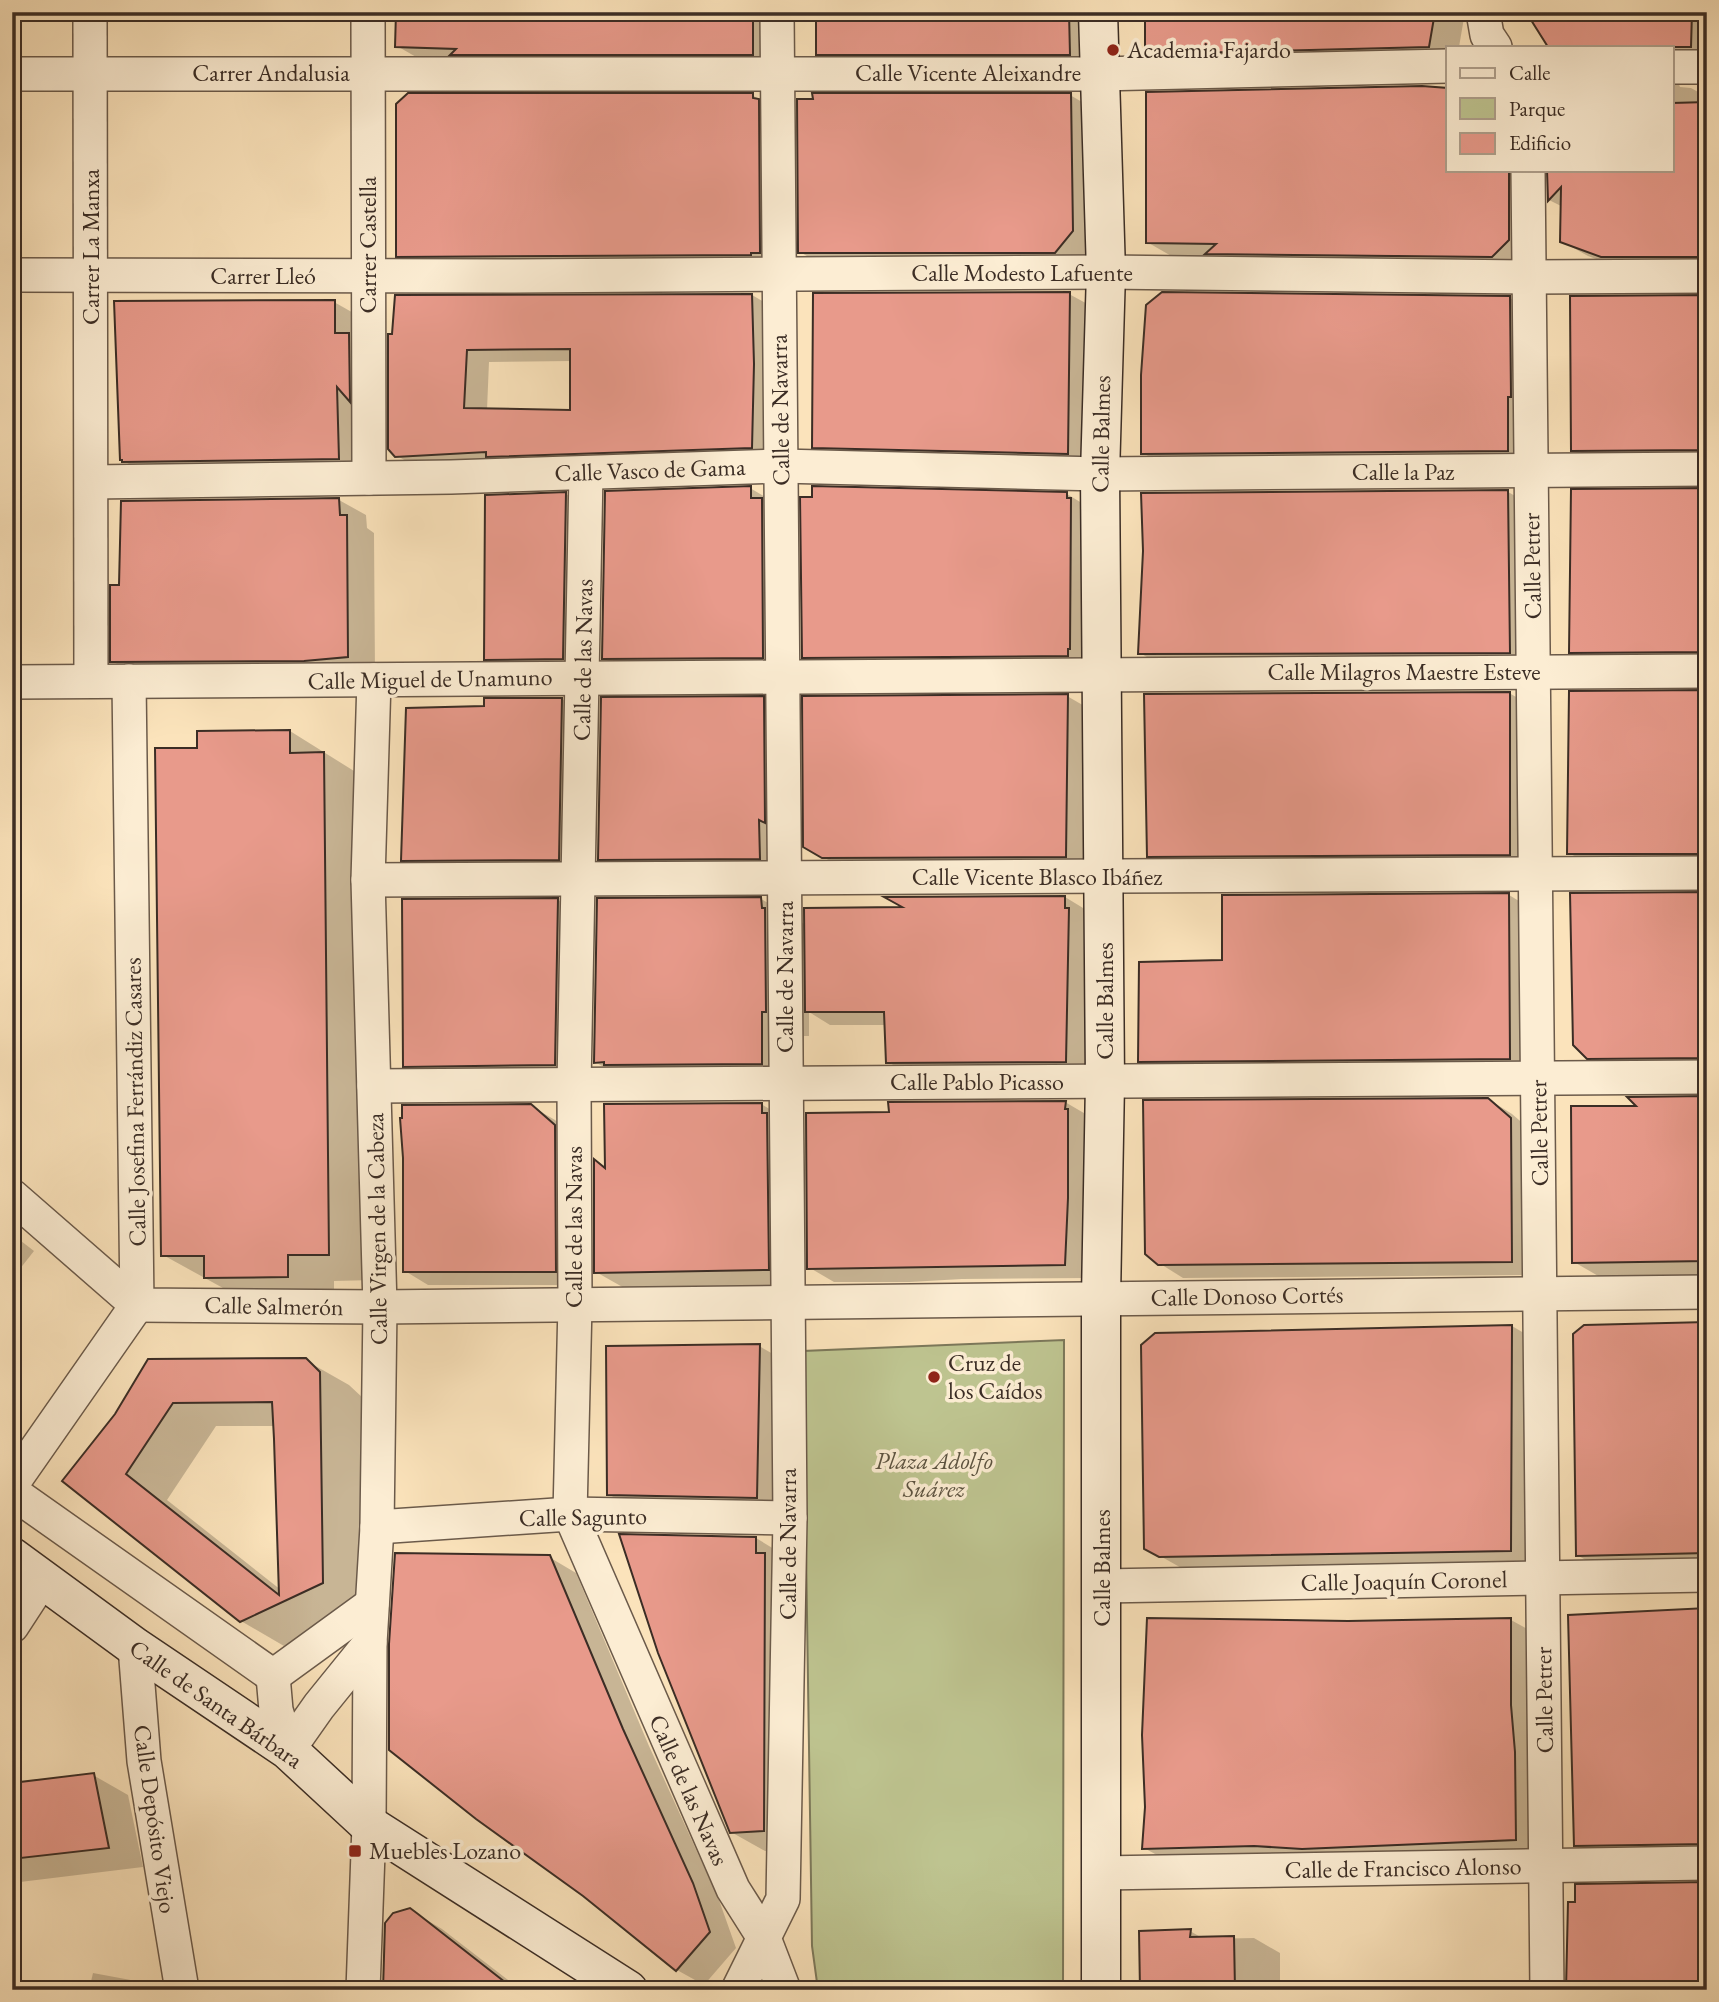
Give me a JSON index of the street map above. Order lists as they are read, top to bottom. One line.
{"streets":{"street":["Carrer Andalusia","Calle Vicente Aleixandre","Carrer Castella","Carrer La Manxa","Calle Modesto Lafuente","Carrer Lleó","Calle de Navarra","Calle Balmes","Calle Vasco de Gama","Calle la Paz","Calle Petrer","Calle de las Navas","Calle Milagros Maestre Esteve","Calle Miguel de Unamuno","Calle Vicente Blasco Ibáñez","Calle Pablo Picasso","Calle Josefina Ferrándiz Casares","Calle Virgen de la Cabeza","Calle Donoso Cortés","Calle Salmerón","Calle Sagunto","Calle Joaquín Coronel","Calle de Santa Bárbara","Calle Depósito Viejo","Calle de Francisco Alonso"]},"crossings":[["Carrer Andalusia","Calle Vicente Aleixandre"],["Carrer Andalusia","Carrer Castella"],["Carrer Andalusia","Carrer La Manxa"],["Calle Vicente Aleixandre","Calle de Navarra"],["Calle Vicente Aleixandre","Calle Balmes"],["Carrer Castella","Carrer Lleó"],["Carrer Castella","Calle Vasco de Gama"],["Carrer La Manxa","Carrer Lleó"],["Carrer La Manxa","Calle Vasco de Gama"],["Calle Modesto Lafuente","Carrer Lleó"],["Calle Modesto Lafuente","Calle de Navarra"],["Calle Modesto Lafuente","Calle Balmes"],["Calle Modesto Lafuente","Calle Petrer"],["Calle de Navarra","Calle Vasco de Gama"],["Calle de Navarra","Calle de las Navas"],["Calle de Navarra","Calle Miguel de Unamuno"],["Calle de Navarra","Calle Vicente Blasco Ibáñez"],["Calle de Navarra","Calle Pablo Picasso"],["Calle de Navarra","Calle Donoso Cortés"],["Calle de Navarra","Calle Salmerón"],["Calle de Navarra","Calle Sagunto"],["Calle Balmes","Calle Vasco de Gama"],["Calle Balmes","Calle la Paz"],["Calle Balmes","Calle Milagros Maestre Esteve"],["Calle Balmes","Calle Miguel de Unamuno"],["Calle Balmes","Calle Vicente Blasco Ibáñez"],["Calle Balmes","Calle Pablo Picasso"],["Calle Balmes","Calle Donoso Cortés"],["Calle Balmes","Calle Joaquín Coronel"],["Calle Balmes","Calle de Francisco Alonso"],["Calle Vasco de Gama","Calle la Paz"],["Calle Vasco de Gama","Calle de las Navas"],["Calle la Paz","Calle Petrer"],["Calle Petrer","Calle Milagros Maestre Esteve"],["Calle Petrer","Calle Vicente Blasco Ibáñez"],["Calle Petrer","Calle Pablo Picasso"],["Calle Petrer","Calle Donoso Cortés"],["Calle Petrer","Calle Joaquín Coronel"],["Calle Petrer","Calle de Francisco Alonso"],["Calle de las Navas","Calle Miguel de Unamuno"],["Calle de las Navas","Calle Vicente Blasco Ibáñez"],["Calle de las Navas","Calle Pablo Picasso"],["Calle de las Navas","Calle Salmerón"],["Calle de las Navas","Calle Sagunto"],["Calle Milagros Maestre Esteve","Calle Miguel de Unamuno"],["Calle Miguel de Unamuno","Calle Josefina Ferrándiz Casares"],["Calle Miguel de Unamuno","Calle Virgen de la Cabeza"],["Calle Vicente Blasco Ibáñez","Calle Virgen de la Cabeza"],["Calle Pablo Picasso","Calle Virgen de la Cabeza"],["Calle Josefina Ferrándiz Casares","Calle Salmerón"],["Calle Virgen de la Cabeza","Calle Salmerón"],["Calle Virgen de la Cabeza","Calle Sagunto"],["Calle Virgen de la Cabeza","Calle de Santa Bárbara"],["Calle Donoso Cortés","Calle Salmerón"],["Calle de Santa Bárbara","Calle Depósito Viejo"]],"parks":["Plaza Adolfo Suárez"],"places":{"other":["Academia Fajardo","Cruz de los Caídos"],"transit":["Muebles Lozano"]},"legend":["Calle","Parque","Edificio"]}
